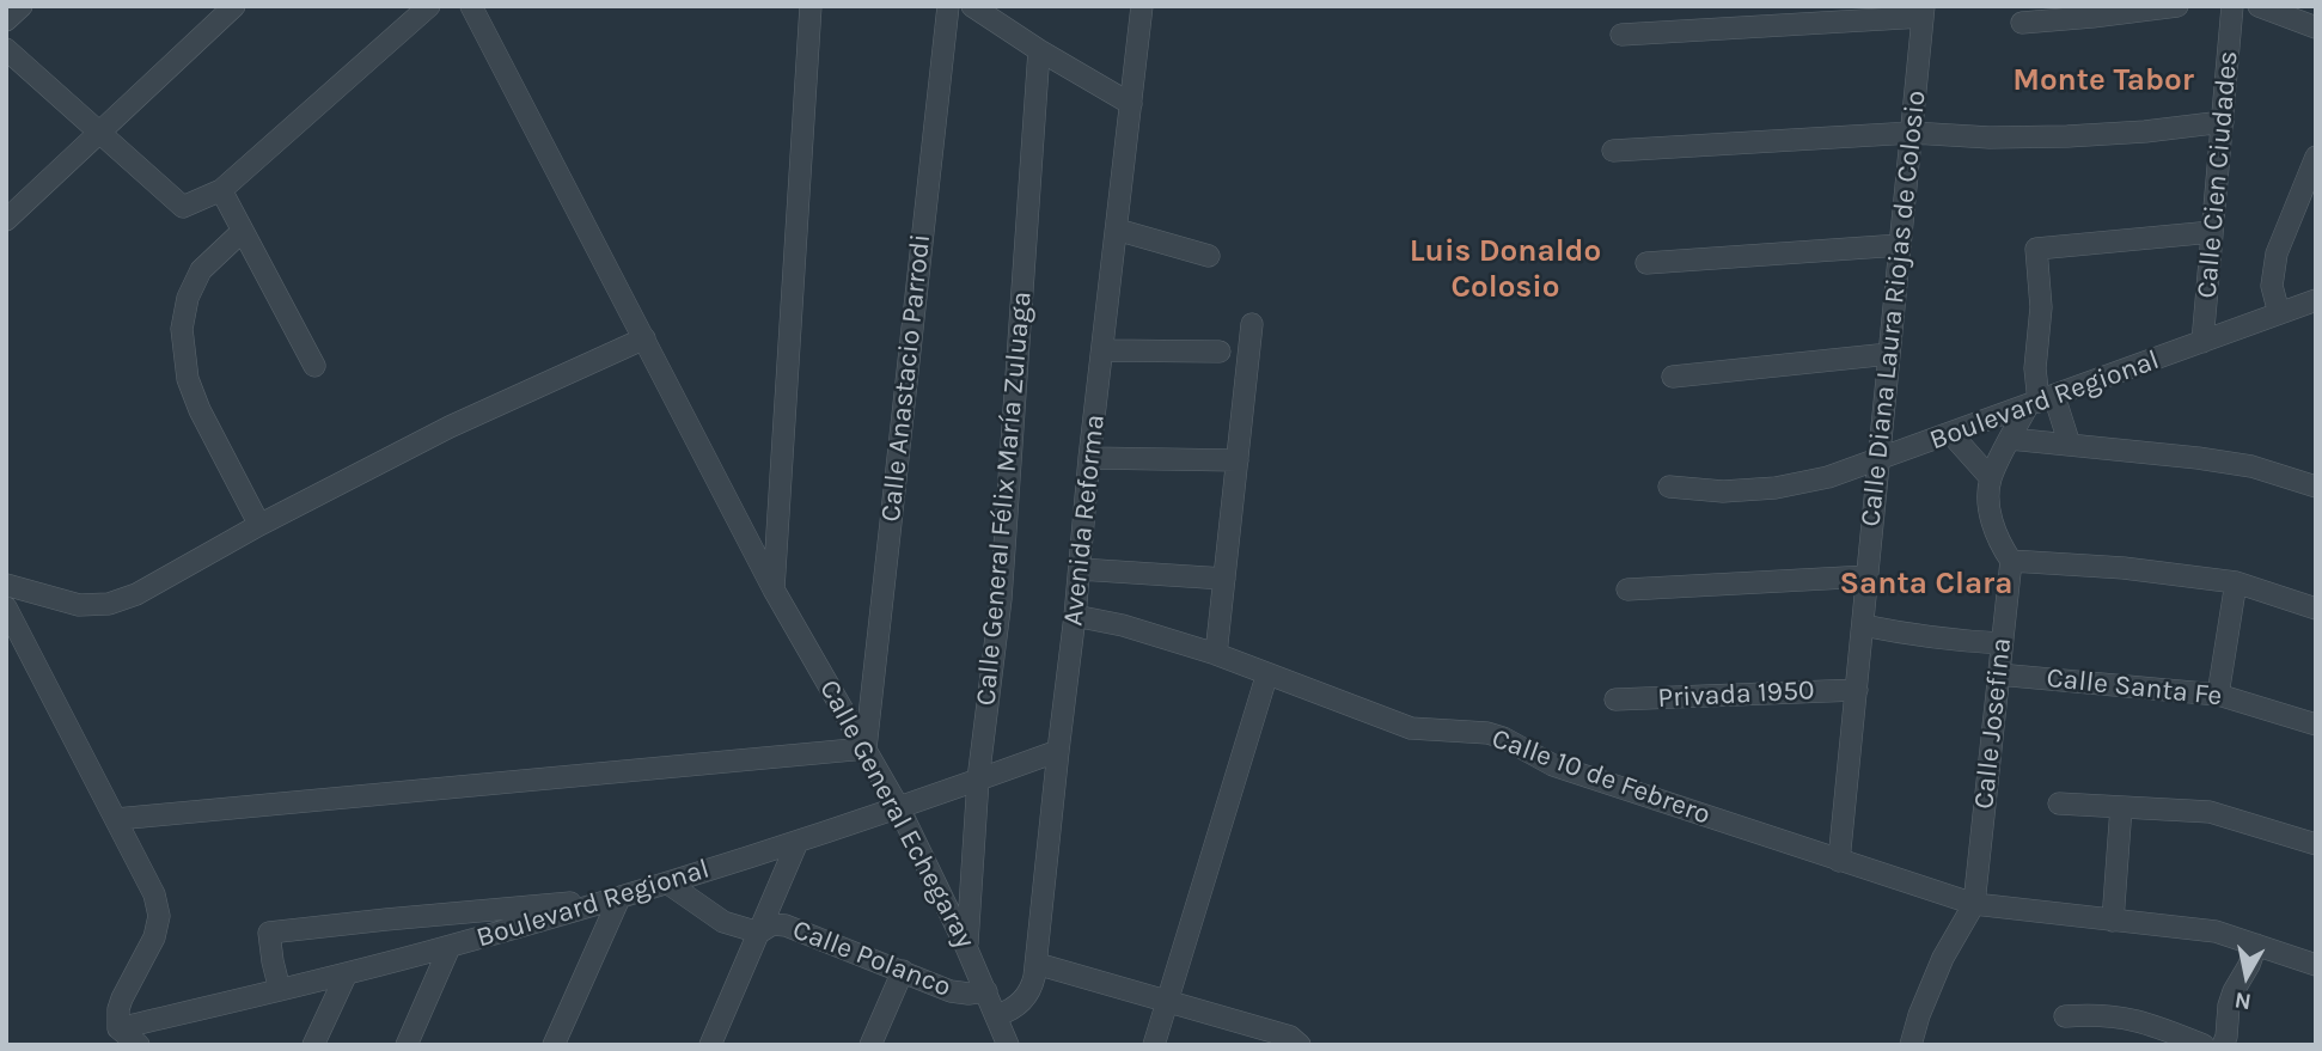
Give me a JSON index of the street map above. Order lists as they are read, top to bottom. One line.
{"streets":{"street":["Calle Cien Ciudades","Calle Diana Laura Riojas de Colosio","Calle Anastacio Parrodi","Boulevard Regional","Calle General Félix María Zuluaga","Avenida Reforma","Calle Santa Fe","Privada 1950","Calle Josefina","Calle 10 de Febrero","Calle General Echegaray","Calle Polanco"]},"crossings":[["Calle Cien Ciudades","Boulevard Regional"],["Calle Diana Laura Riojas de Colosio","Boulevard Regional"],["Calle Diana Laura Riojas de Colosio","Privada 1950"],["Calle Diana Laura Riojas de Colosio","Calle 10 de Febrero"],["Calle Anastacio Parrodi","Calle General Echegaray"],["Boulevard Regional","Calle General Félix María Zuluaga"],["Boulevard Regional","Avenida Reforma"],["Boulevard Regional","Calle General Echegaray"],["Calle General Félix María Zuluaga","Calle General Echegaray"],["Avenida Reforma","Calle 10 de Febrero"],["Avenida Reforma","Calle General Echegaray"],["Calle Santa Fe","Calle Josefina"],["Calle Josefina","Calle 10 de Febrero"],["Calle General Echegaray","Calle Polanco"]],"districts":["Monte Tabor","Luis Donaldo Colosio","Santa Clara"],"north":"bottom"}
